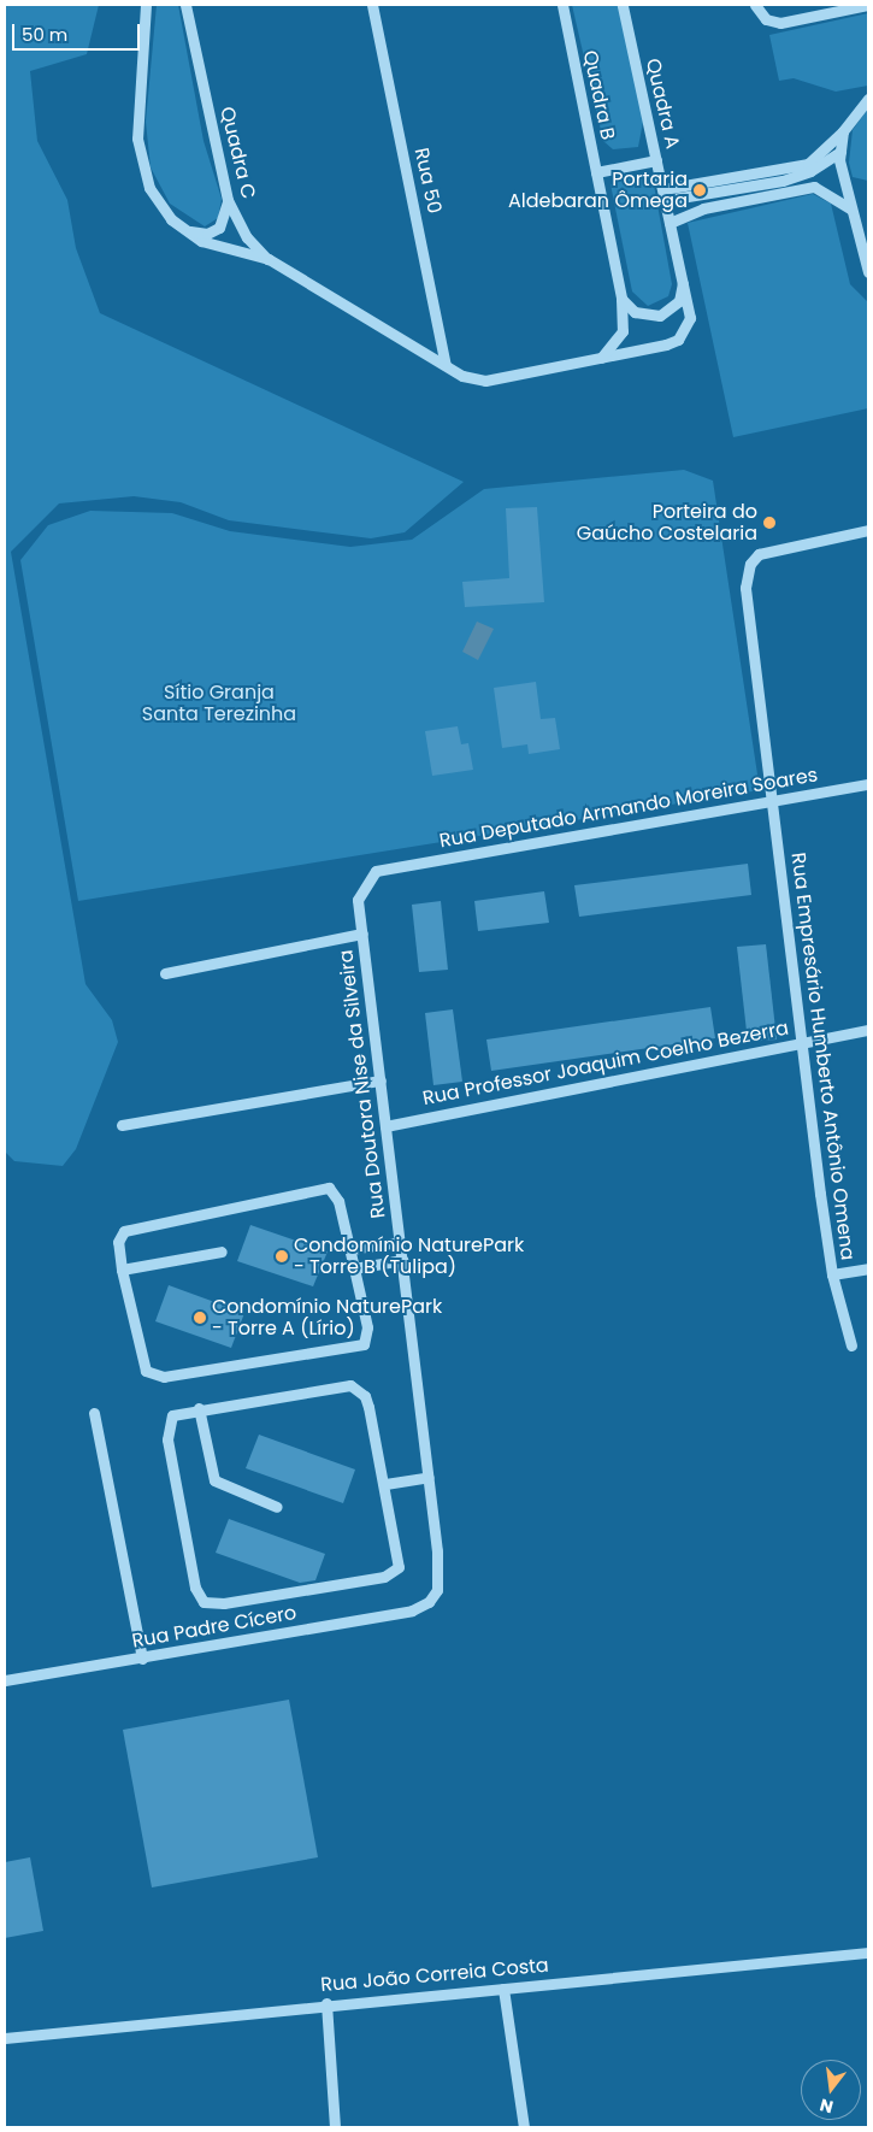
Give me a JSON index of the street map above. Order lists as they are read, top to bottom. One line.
{"streets":{"street":["Quadra B","Quadra A","Quadra C","Rua 50","Rua Deputado Armando Moreira Soares","Rua Empresário Humberto Antônio Omena","Rua Professor Joaquim Coelho Bezerra","Rua Doutora Nise da Silveira","Rua Padre Cícero","Rua João Correia Costa"]},"crossings":[["Quadra B","Quadra A"],["Rua Deputado Armando Moreira Soares","Rua Empresário Humberto Antônio Omena"],["Rua Deputado Armando Moreira Soares","Rua Doutora Nise da Silveira"],["Rua Empresário Humberto Antônio Omena","Rua Professor Joaquim Coelho Bezerra"],["Rua Professor Joaquim Coelho Bezerra","Rua Doutora Nise da Silveira"],["Rua Doutora Nise da Silveira","Rua Padre Cícero"]],"parks":["Sítio Granja Santa Terezinha"],"places":["Portaria Aldebaran Ômega","Porteira do Gaúcho Costelaria","Condomínio NaturePark - Torre B (Tulipa)","Condomínio NaturePark - Torre A (Lírio)"],"scale_bar":"50 m","north":"bottom"}
